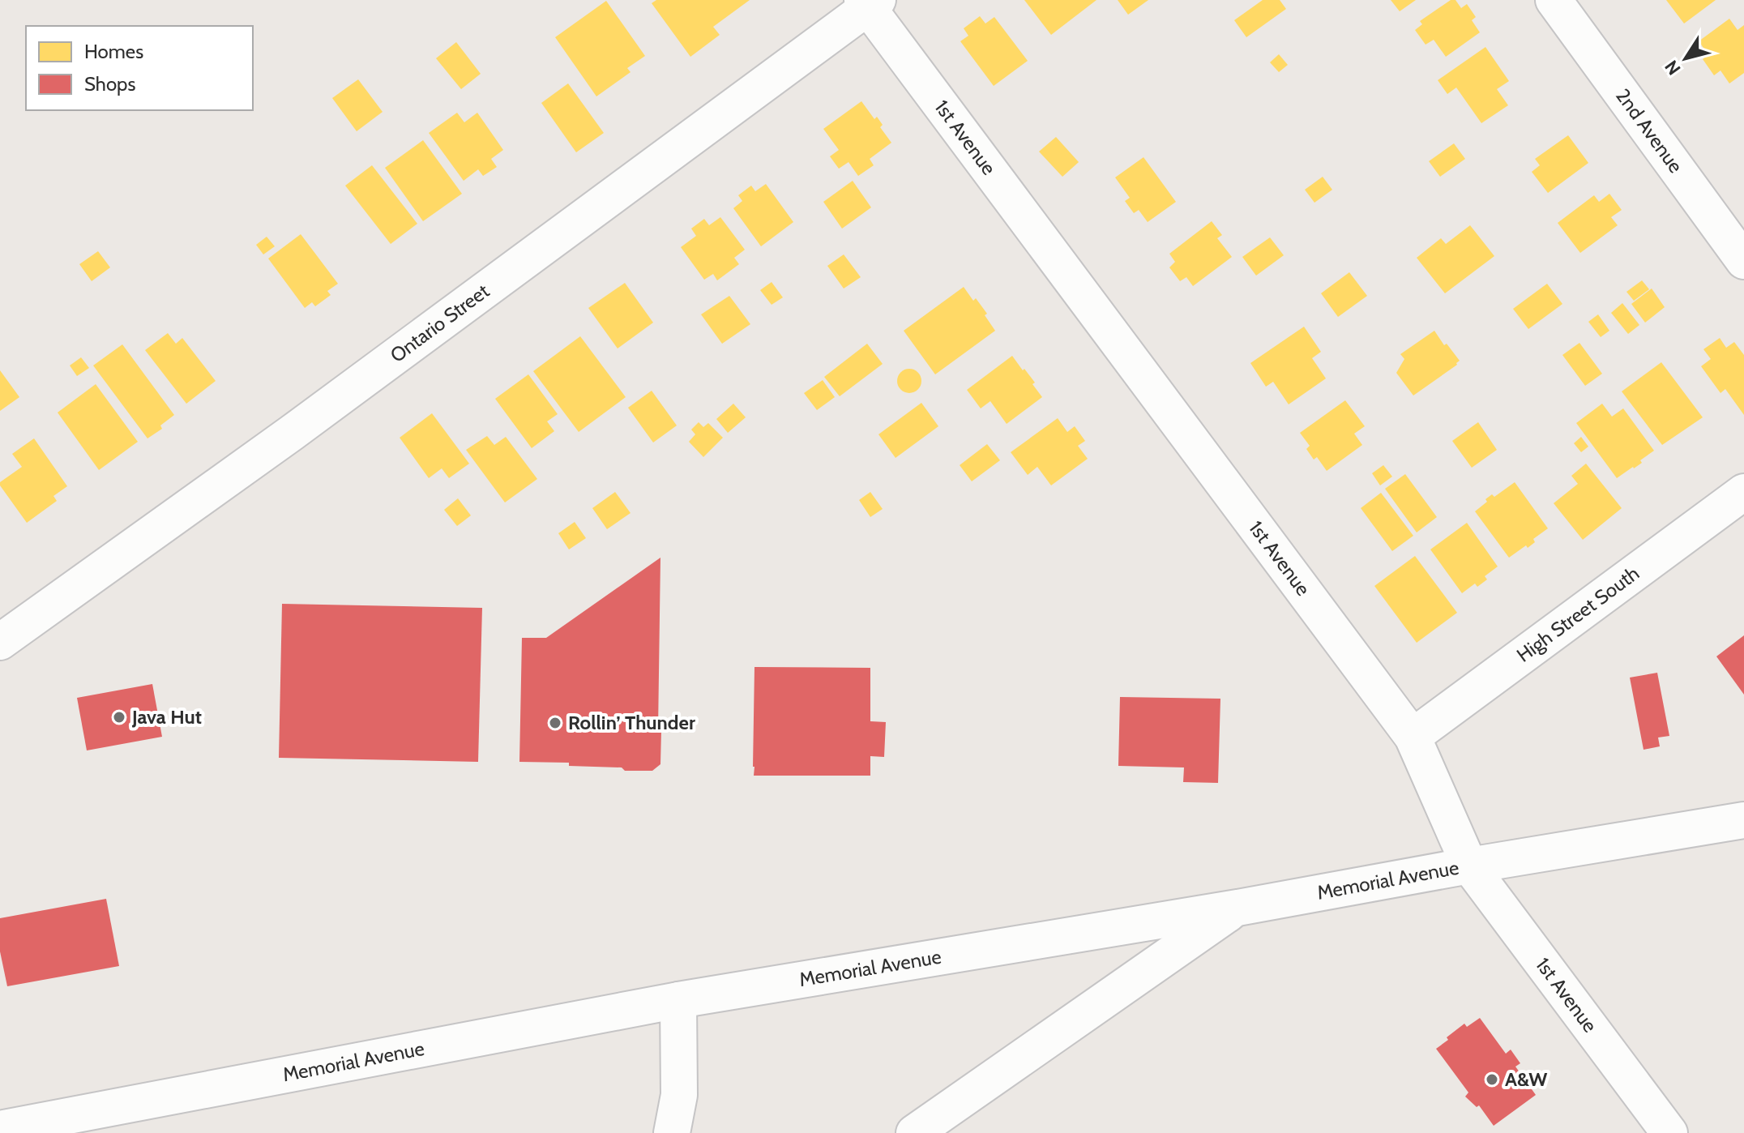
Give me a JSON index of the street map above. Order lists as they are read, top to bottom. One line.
{"streets":{"street":["2nd Avenue","1st Avenue","Ontario Street","High Street South","Memorial Avenue"]},"crossings":[["1st Avenue","Ontario Street"],["1st Avenue","High Street South"],["1st Avenue","Memorial Avenue"]],"places":["Java Hut","Rollin’ Thunder","A&W"],"legend":["Homes","Shops"],"north":"bottom left"}
